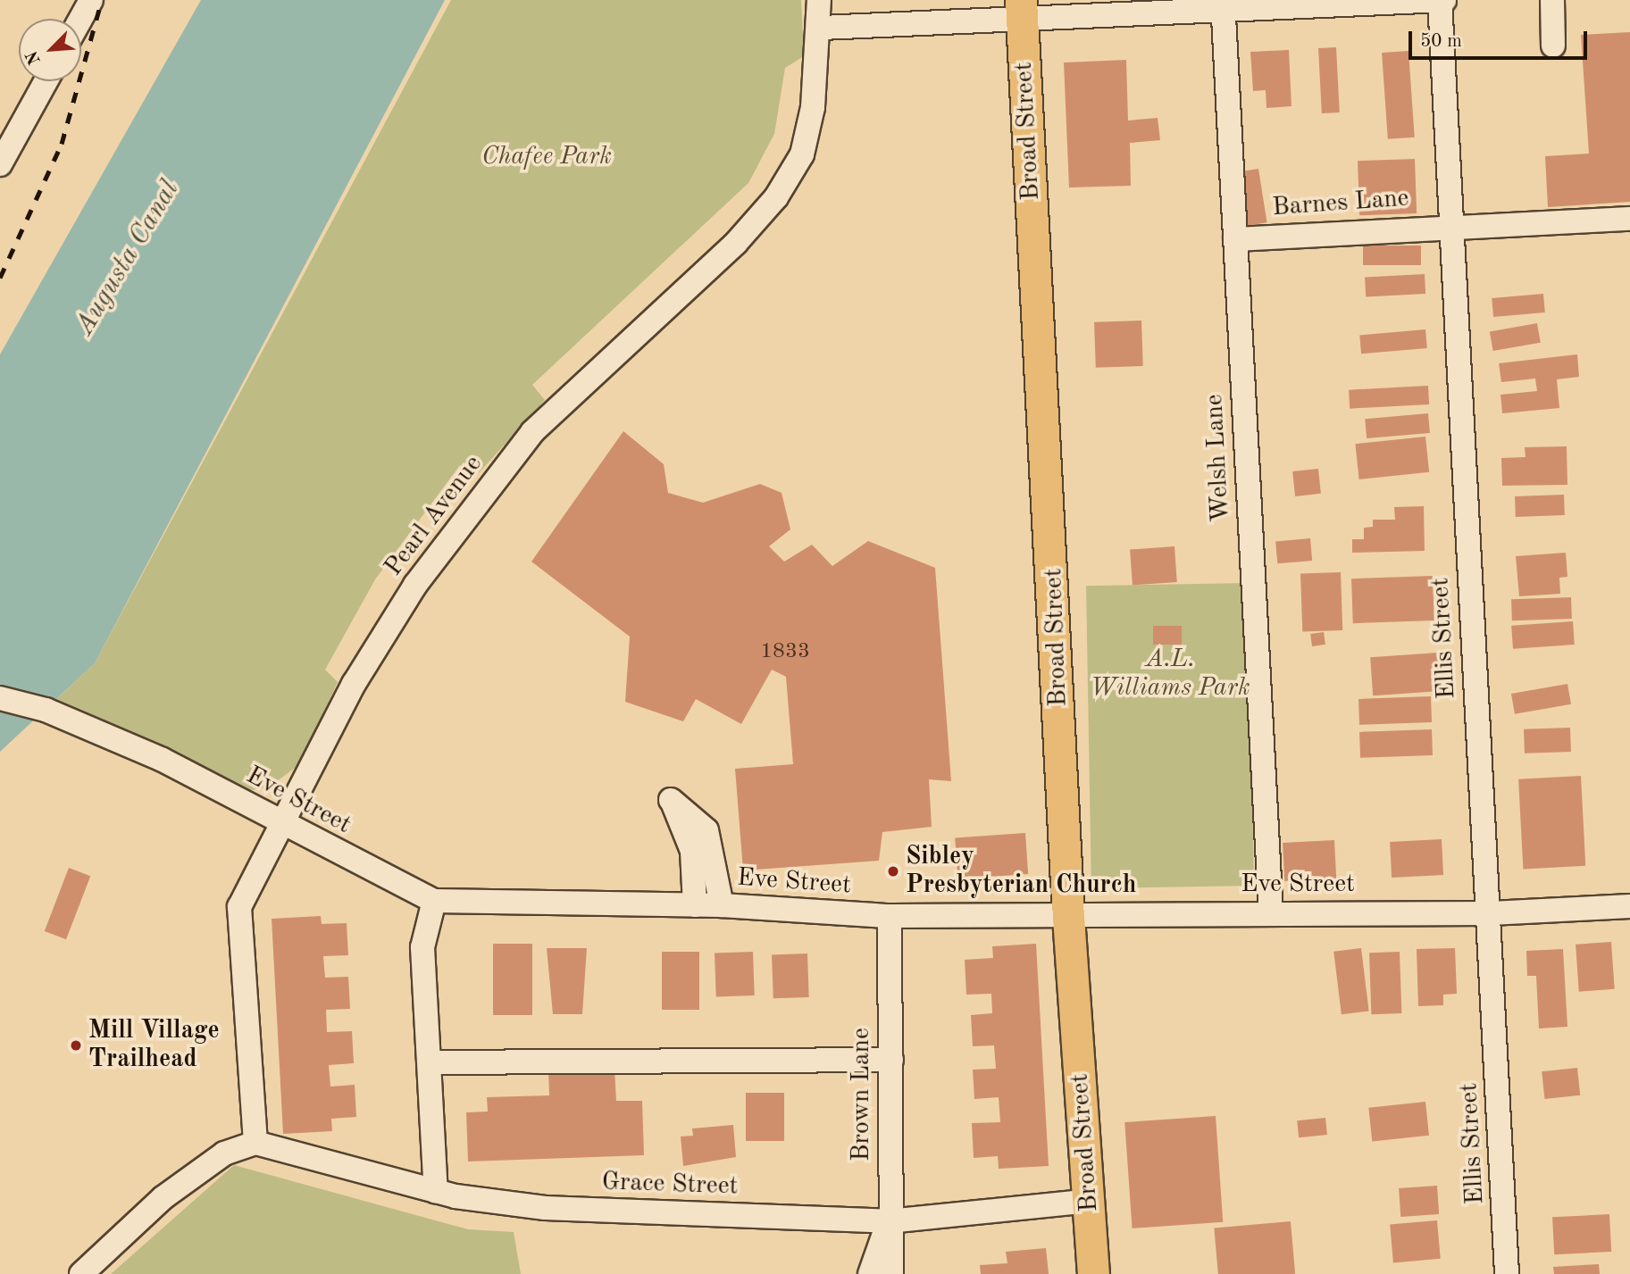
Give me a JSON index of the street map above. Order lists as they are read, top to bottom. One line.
{"streets":{"main road":["Broad Street"],"street":["Barnes Lane","Welsh Lane","Pearl Avenue","Ellis Street","Eve Street","Brown Lane","Grace Street"]},"crossings":[["Broad Street","Eve Street"],["Broad Street","Grace Street"],["Barnes Lane","Welsh Lane"],["Barnes Lane","Ellis Street"],["Welsh Lane","Eve Street"],["Pearl Avenue","Eve Street"],["Pearl Avenue","Grace Street"],["Ellis Street","Eve Street"],["Eve Street","Brown Lane"],["Brown Lane","Grace Street"]],"water":["Augusta Canal"],"parks":["Chafee Park","A.L. Williams Park"],"places":["Sibley Presbyterian Church","Mill Village Trailhead"],"house_numbers":["1833"],"scale_bar":"50 m","north":"bottom left"}
